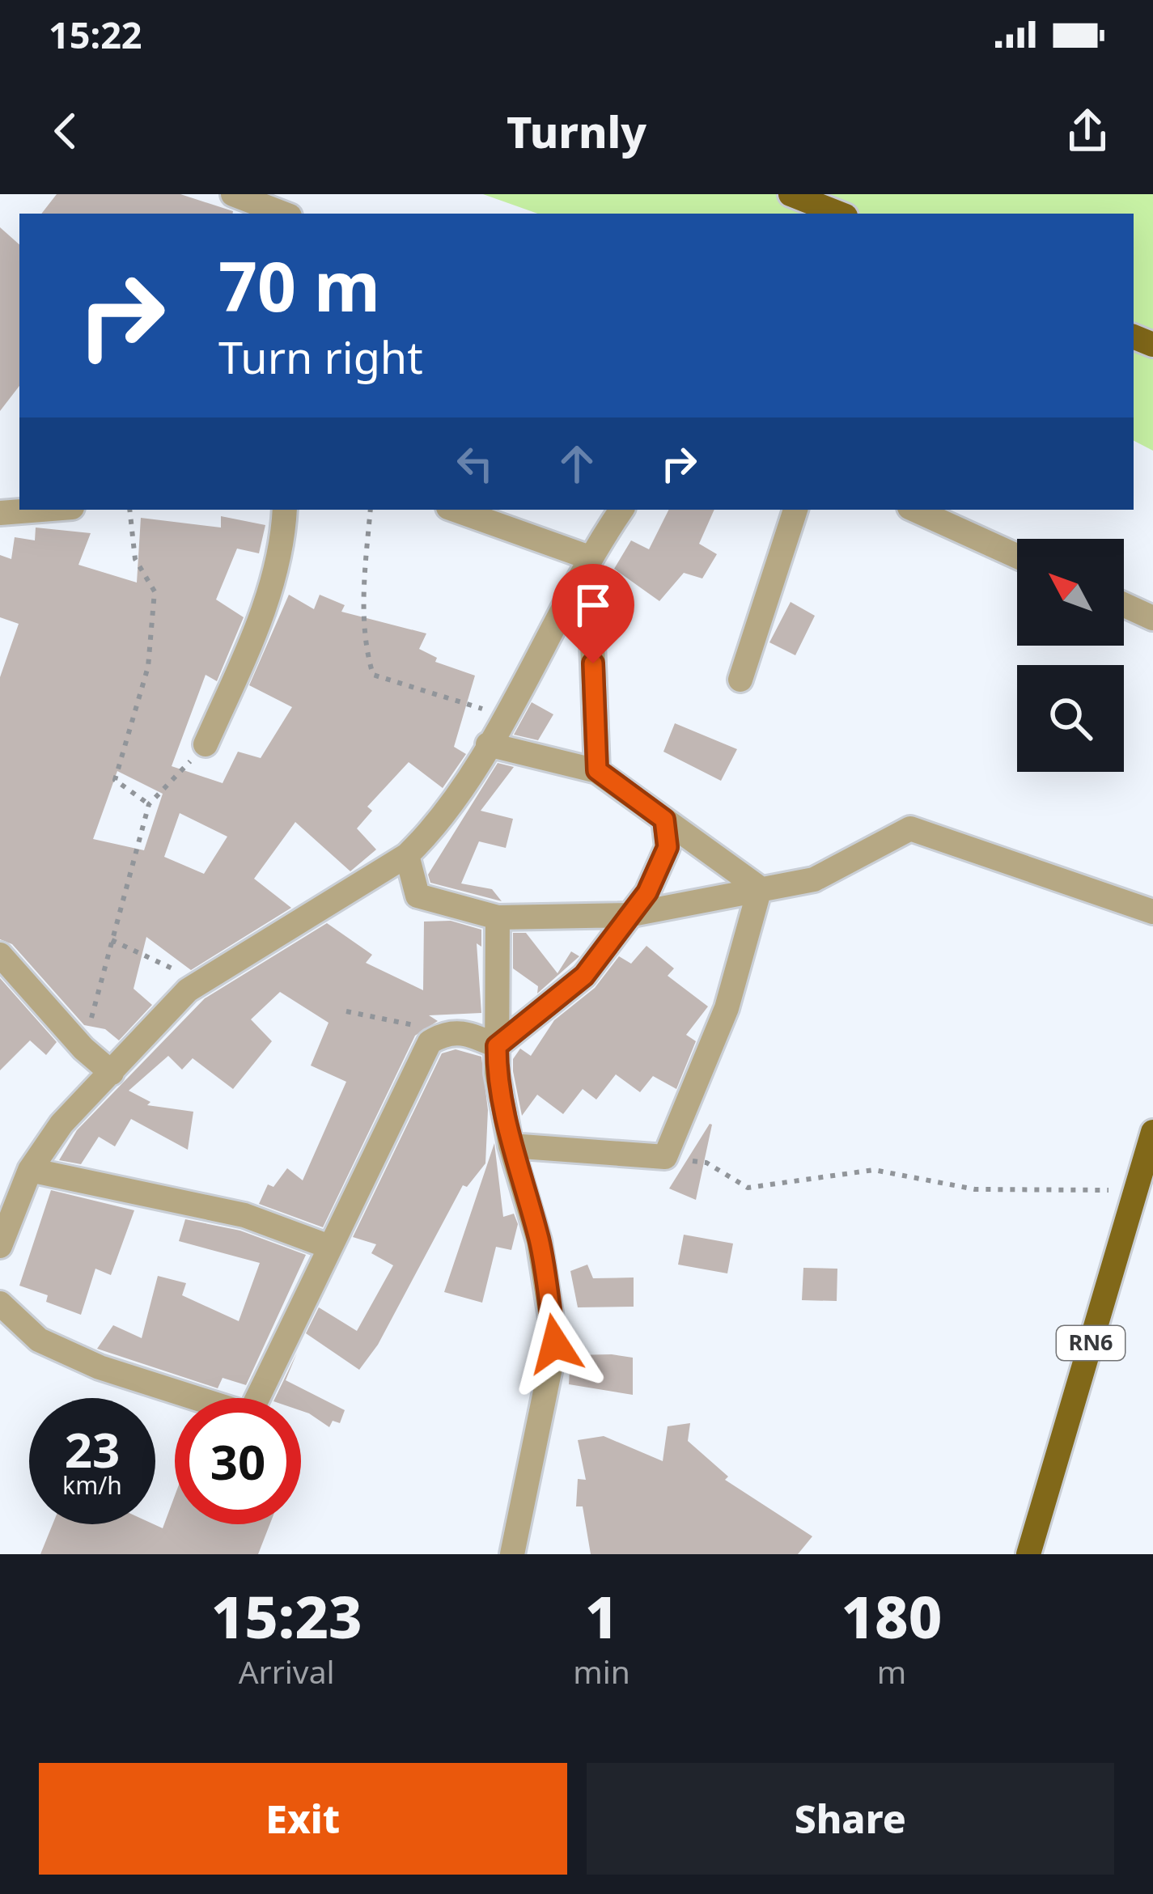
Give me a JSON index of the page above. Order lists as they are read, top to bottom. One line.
{"streets":{"main road":["RN6"]},"north":"top left","page":{"status":"15:22","header":"Turnly","turn":["70 m","Turn right"],"speed":"23 km/h","limit":"30","eta":["15:23","Arrival","1","min","180","m"],"buttons":["Exit","Share"]}}
